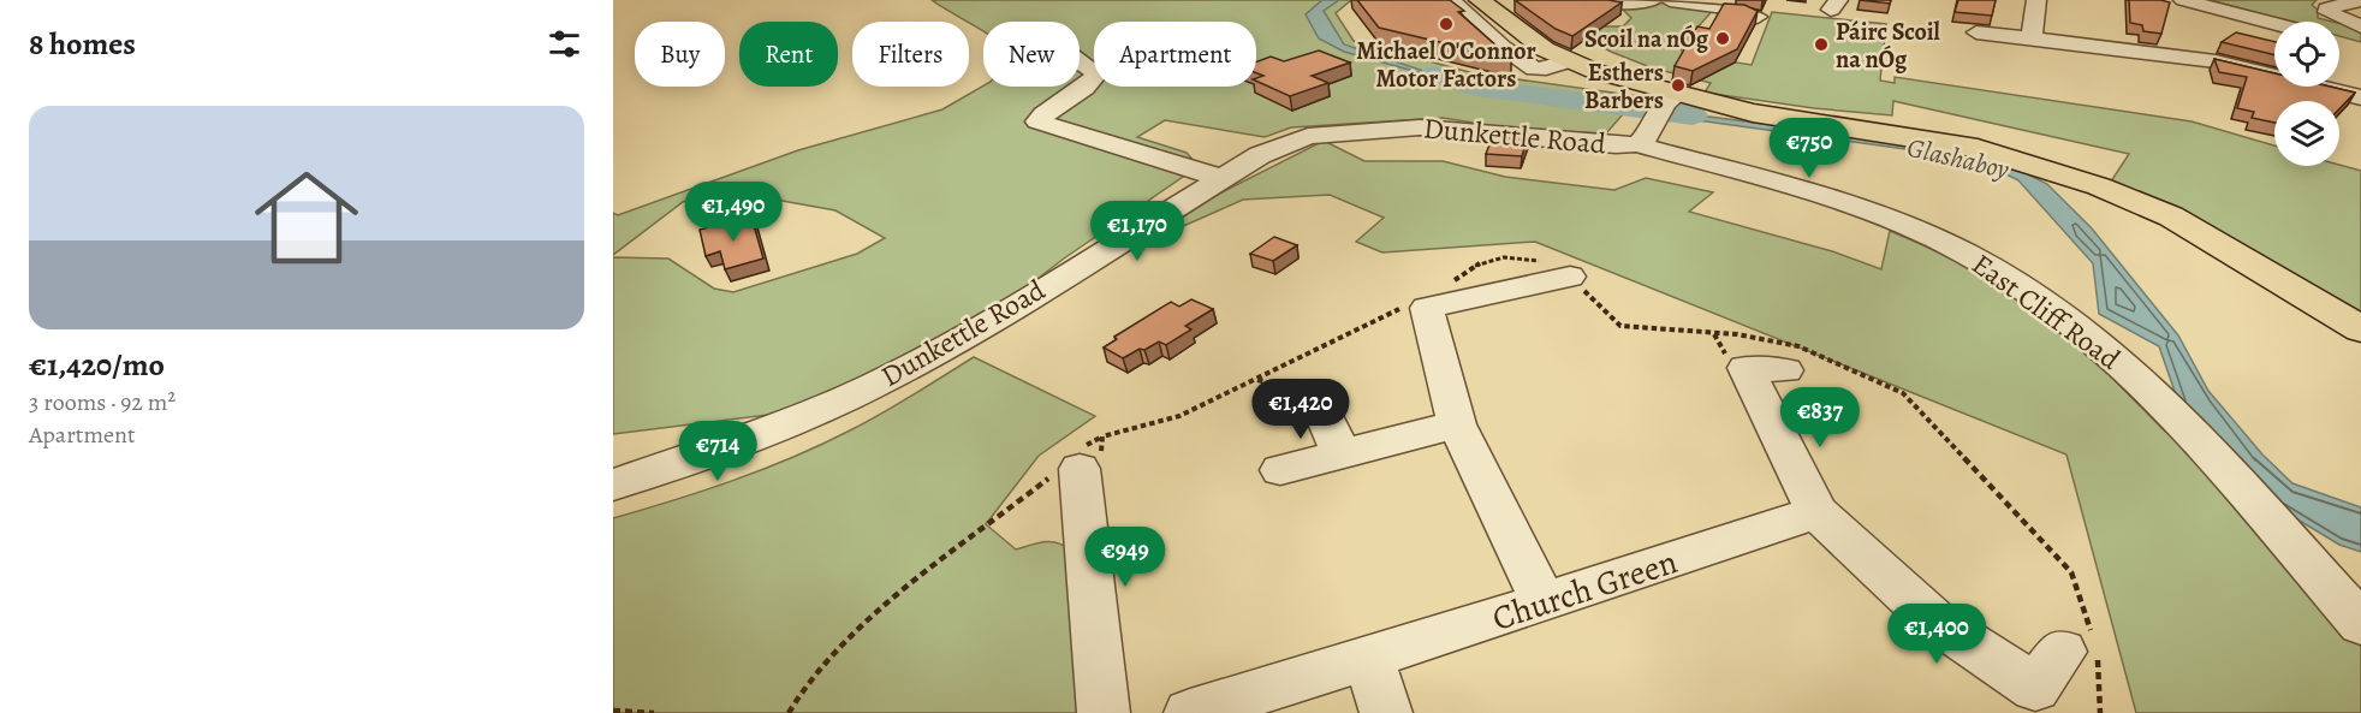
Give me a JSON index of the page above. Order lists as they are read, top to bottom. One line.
{"streets":{"street":["Dunkettle Road","East Cliff Road","Church Green"]},"crossings":[["Dunkettle Road","East Cliff Road"]],"water":["Glashaboy"],"places":["Michael O'Connor Motor Factors","Scoil na nÓg","Páirc Scoil na nÓg","Esthers Barbers"],"page":{"heading":"8 homes","chip":["Buy","Rent","Filters","New","Apartment"],"list":[{"name":"€1,420/mo","note":"3 rooms · 92 m² · Apartment"}],"price":["€750","€1,490","€1,170","€1,420","€837","€714","€949","€1,400"]}}
